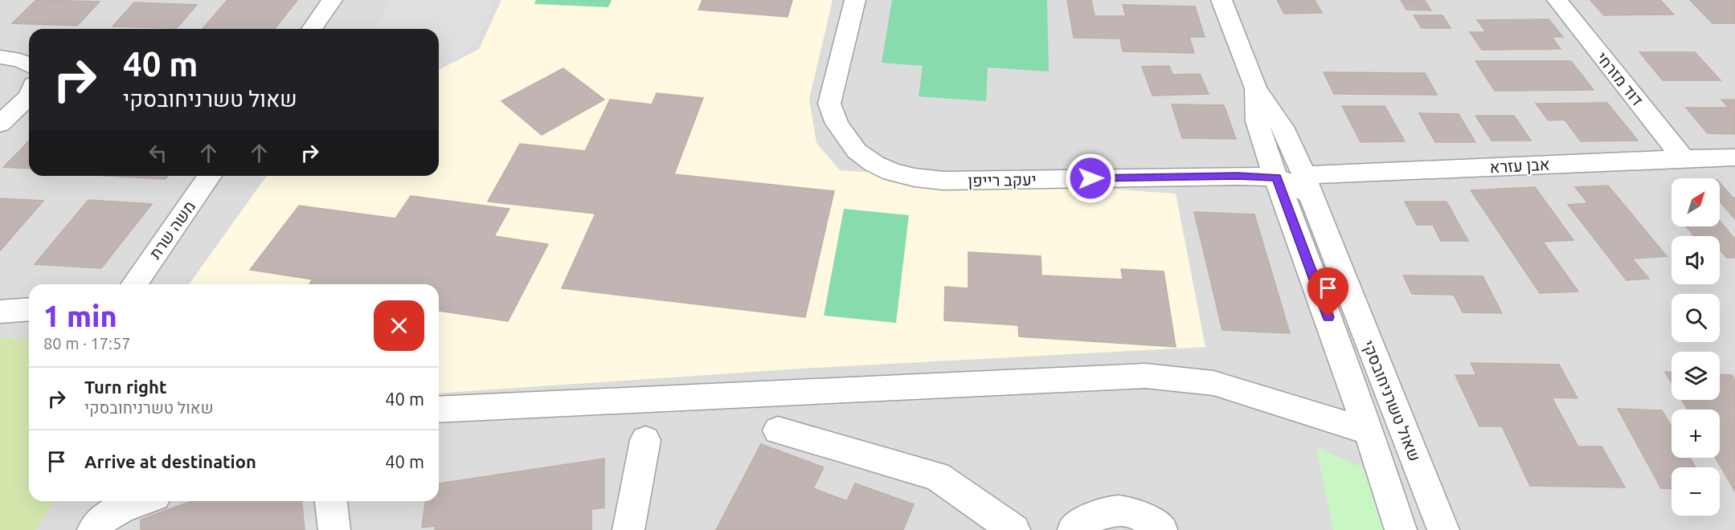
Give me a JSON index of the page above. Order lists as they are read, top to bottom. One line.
{"streets":{"street":["דוד מזרחי","אבן עזרא","יעקב רייפן","משה שרת","שאול טשרניחובסקי"]},"crossings":[["דוד מזרחי","אבן עזרא"],["אבן עזרא","יעקב רייפן"],["אבן עזרא","שאול טשרניחובסקי"],["יעקב רייפן","שאול טשרניחובסקי"]],"north":"top right","page":{"turn":["40 m","שאול טשרניחובסקי"],"map_buttons":["+","−"],"heading":["1 min","80 m · 17:57"],"list":[{"name":"Turn right","note":"שאול טשרניחובסקי","value":"40 m"},{"name":"Arrive at destination","value":"40 m"}]}}
